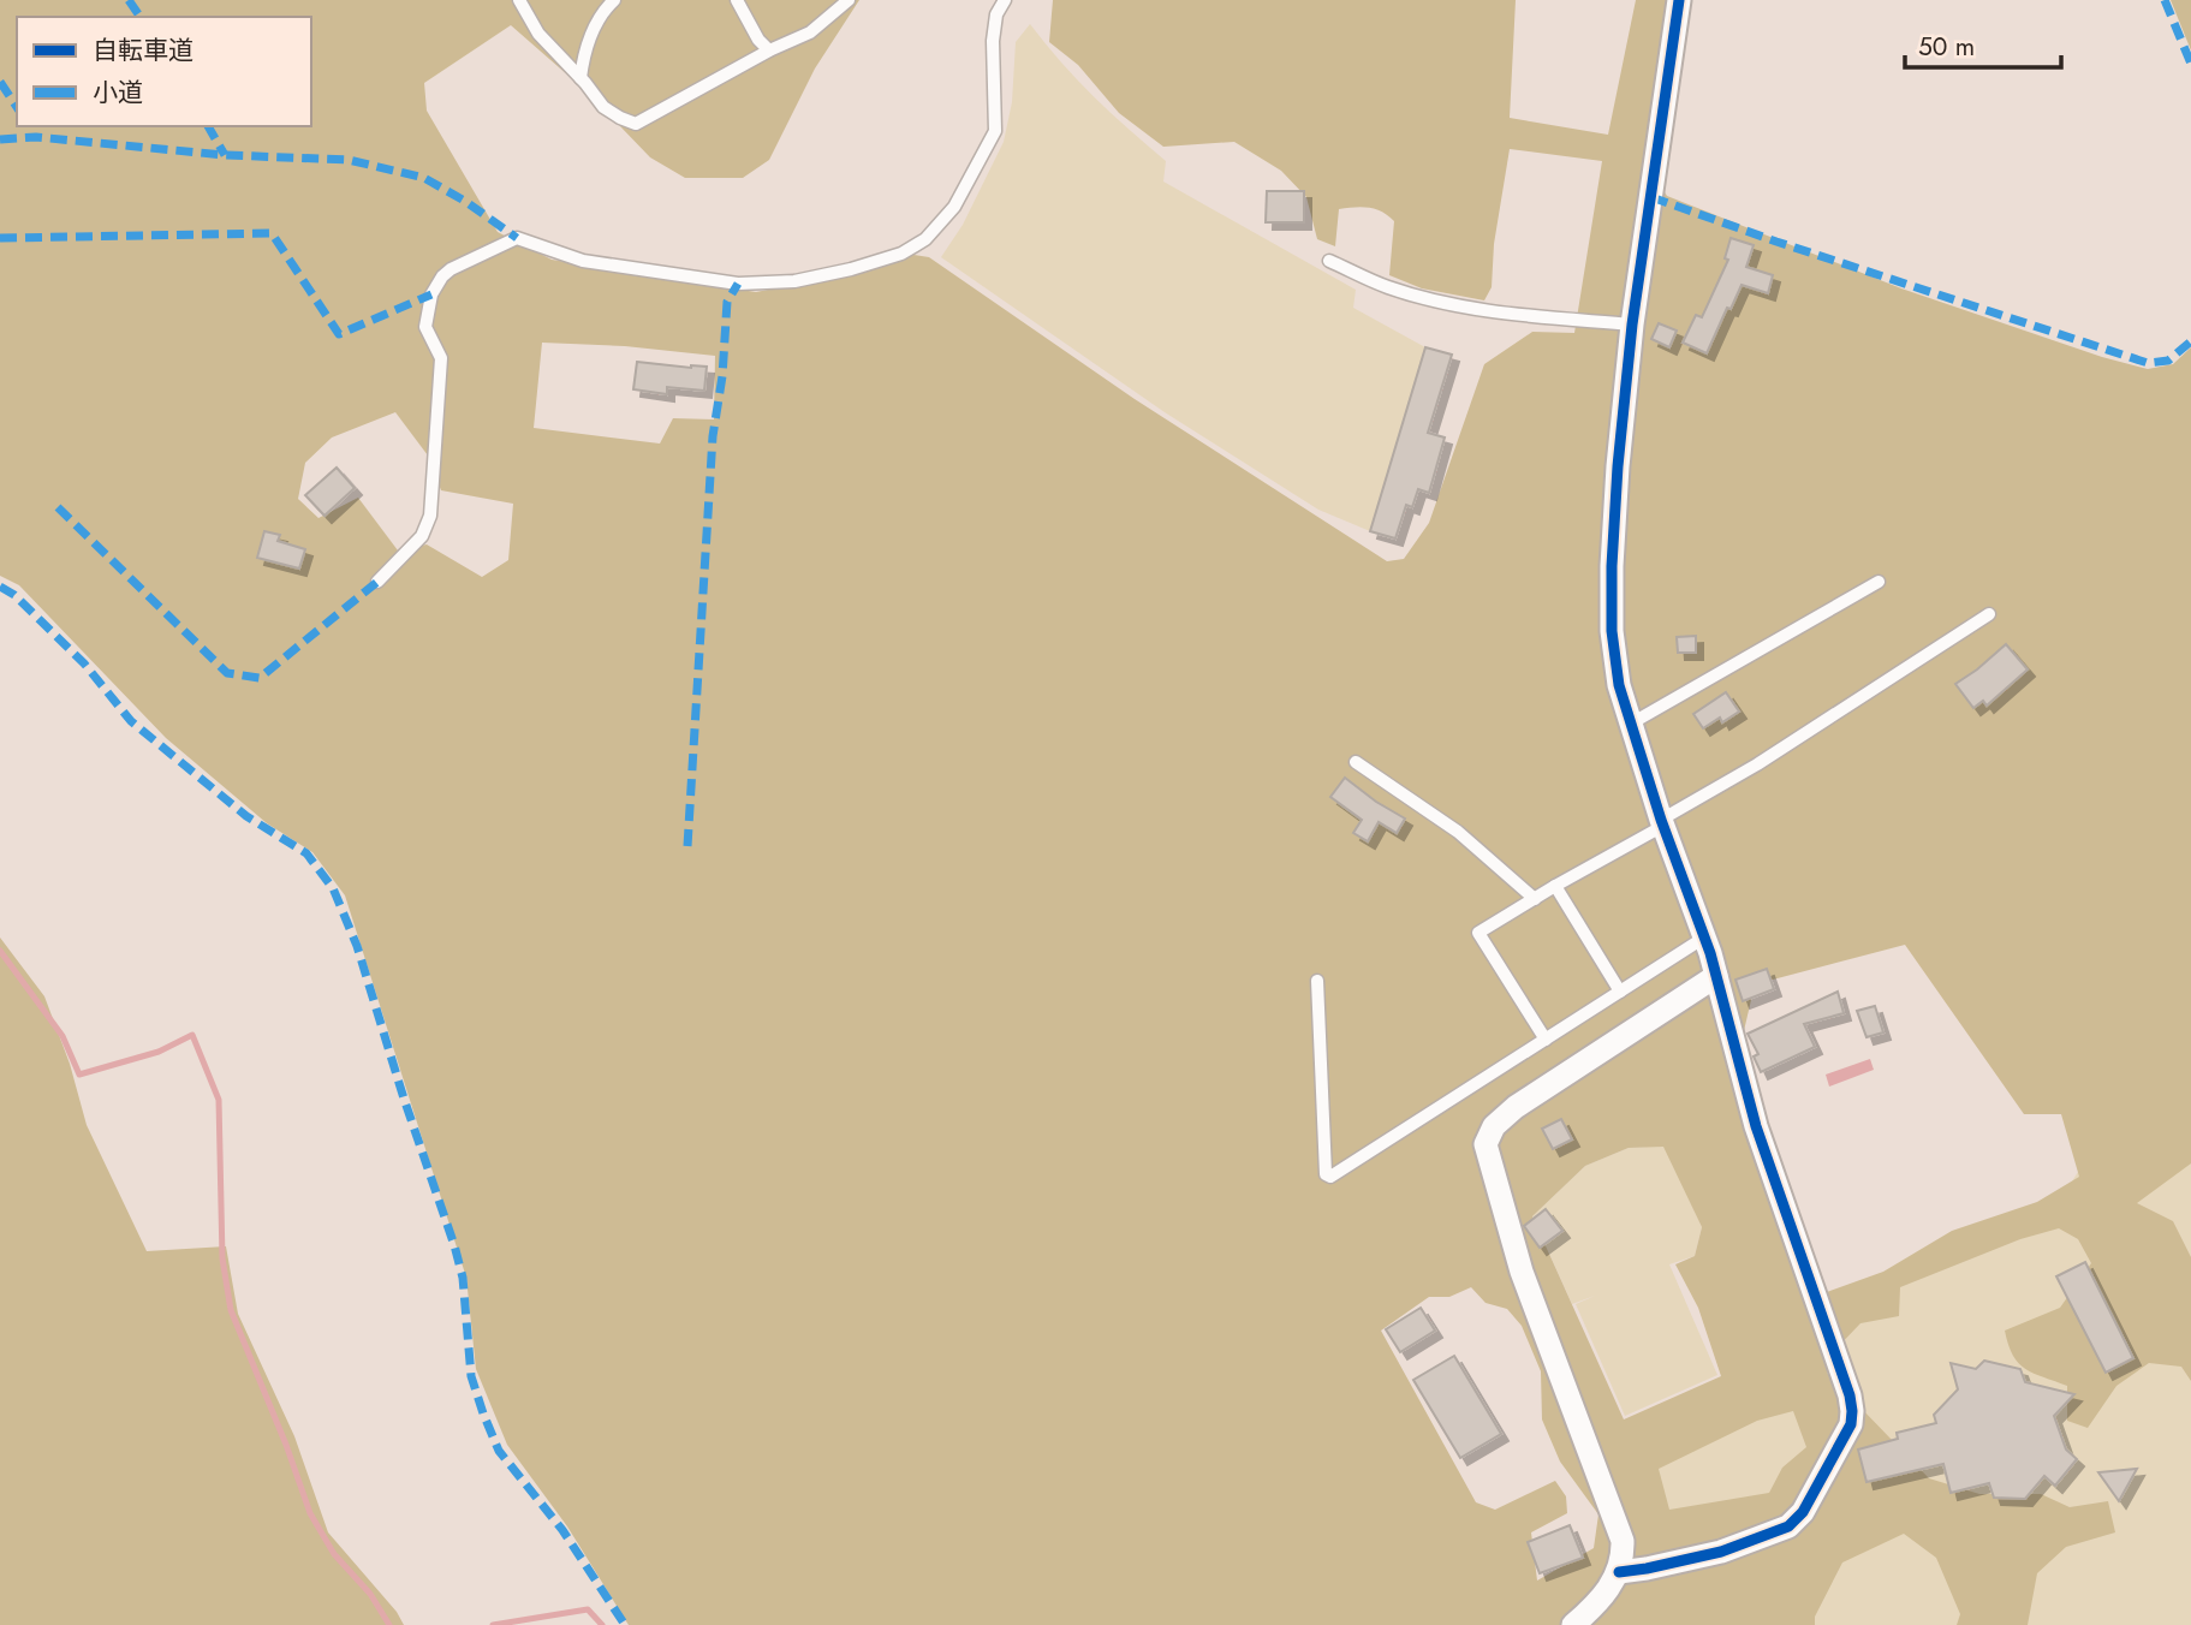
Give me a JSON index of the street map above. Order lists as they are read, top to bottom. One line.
{"legend":["自転車道","小道"],"scale_bar":"50 m"}
